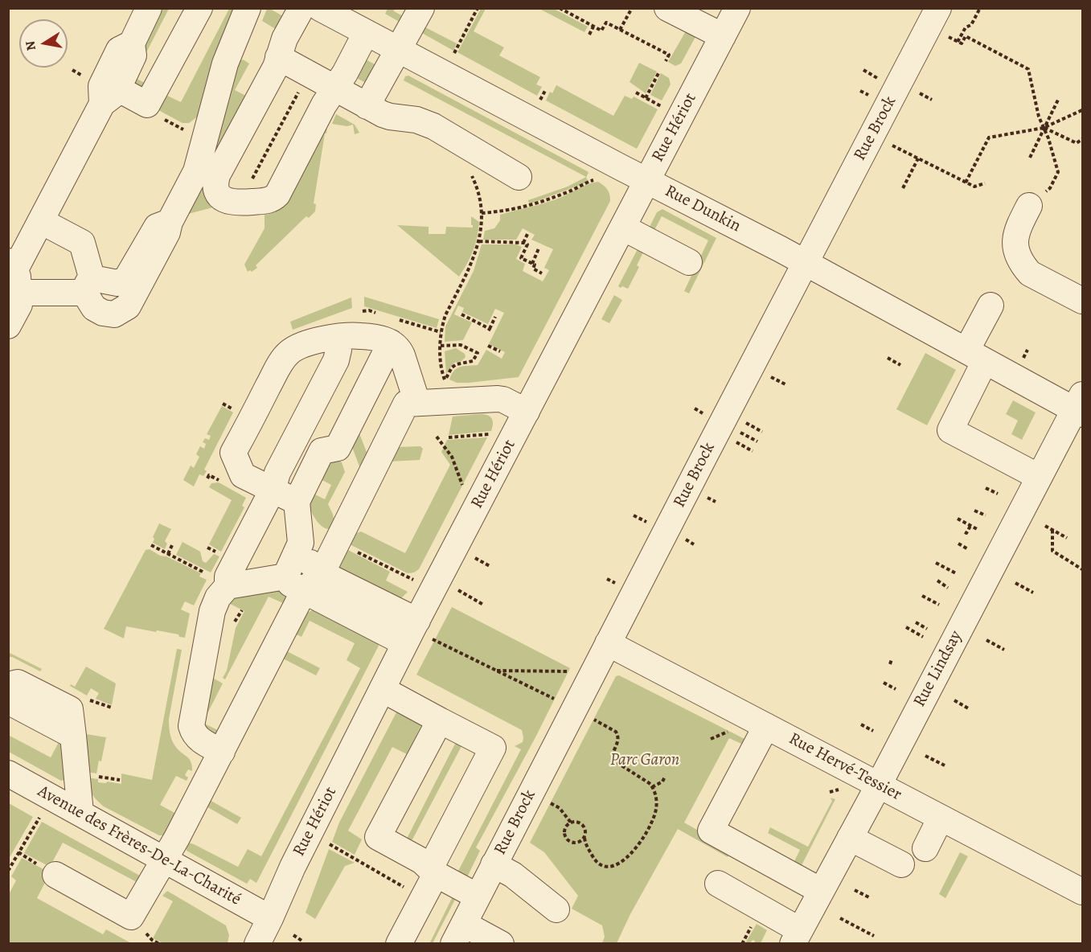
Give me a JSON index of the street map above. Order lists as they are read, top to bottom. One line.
{"streets":{"street":["Rue Hériot","Rue Brock","Rue Dunkin","Rue Lindsay","Rue Hervé-Tessier","Avenue des Frères-De-La-Charité"]},"crossings":[["Rue Hériot","Rue Dunkin"],["Rue Hériot","Avenue des Frères-De-La-Charité"],["Rue Brock","Rue Dunkin"],["Rue Brock","Rue Hervé-Tessier"],["Rue Dunkin","Rue Lindsay"],["Rue Lindsay","Rue Hervé-Tessier"]],"parks":["Parc Garon"],"north":"left"}
